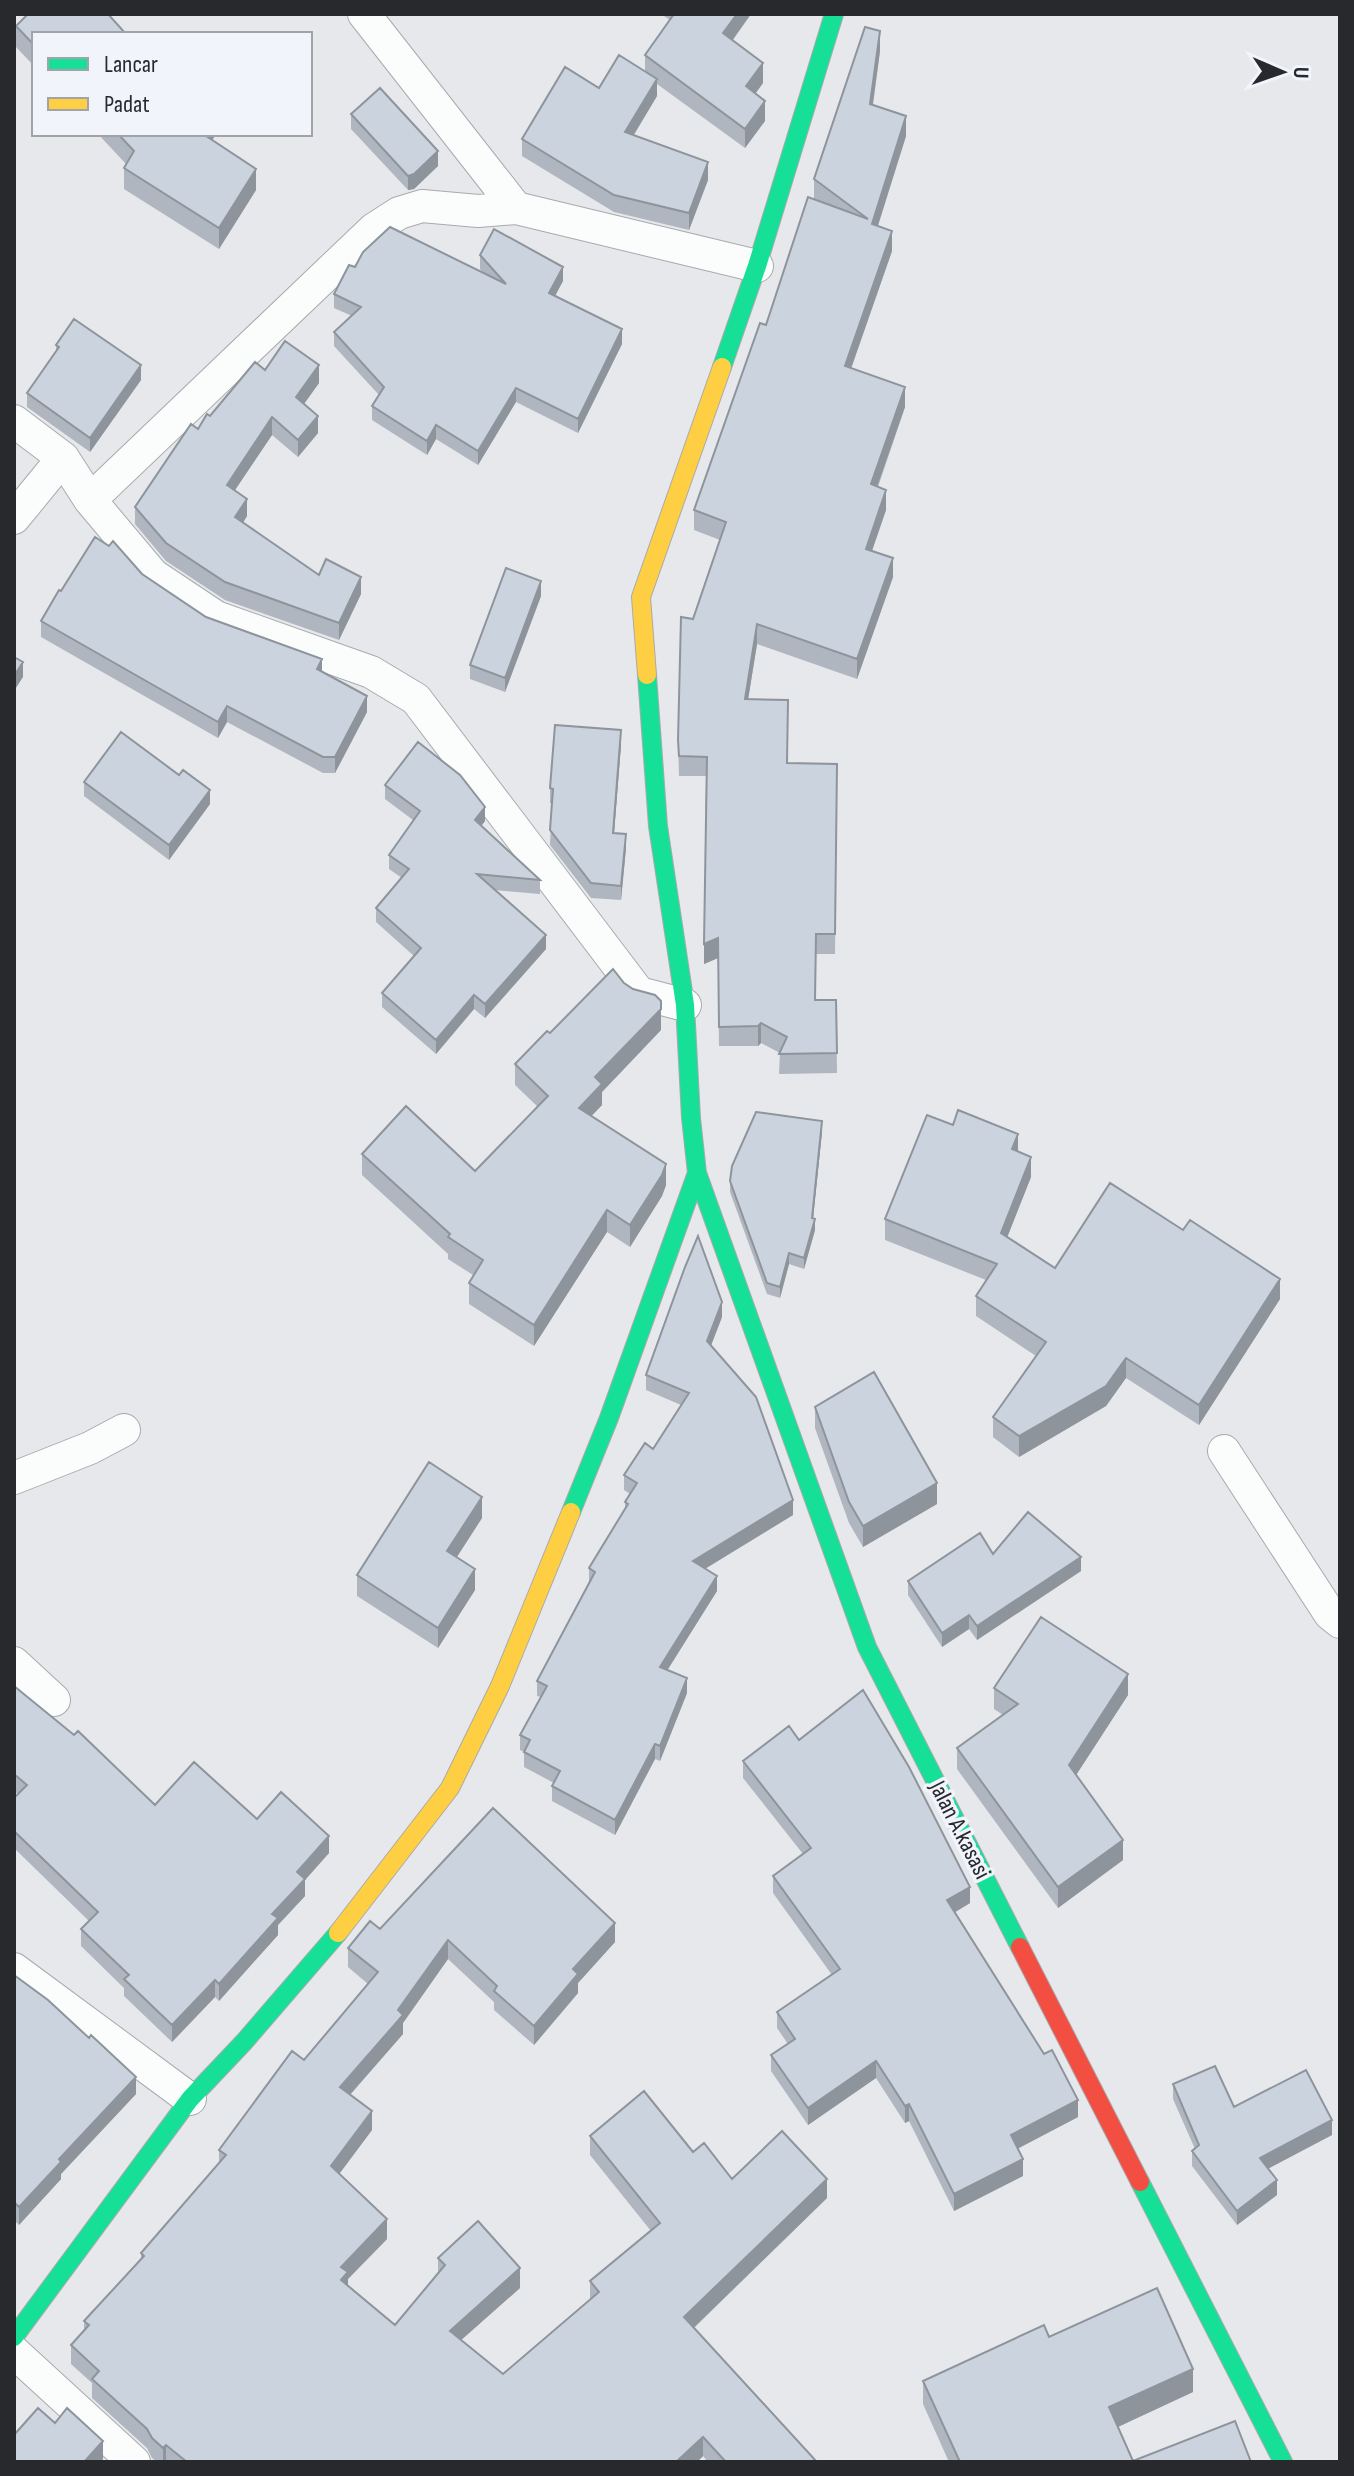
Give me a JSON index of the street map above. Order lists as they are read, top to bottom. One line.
{"streets":{"main road":["Jalan A.kasasi"]},"legend":["Lancar","Padat"],"north":"right"}
